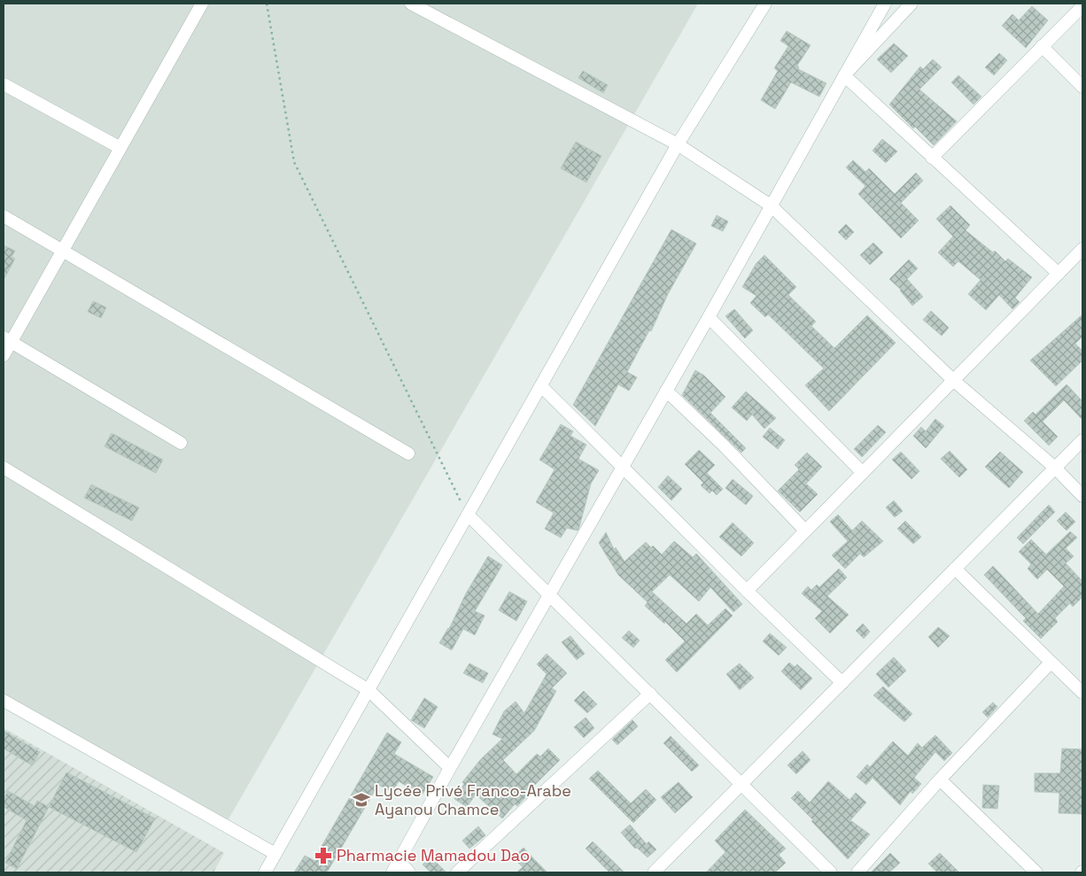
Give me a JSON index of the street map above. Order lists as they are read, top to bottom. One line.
{"places":{"school or university":["Lycée Privé Franco-Arabe Ayanou Chamce"],"pharmacy":["Pharmacie Mamadou Dao"]}}
